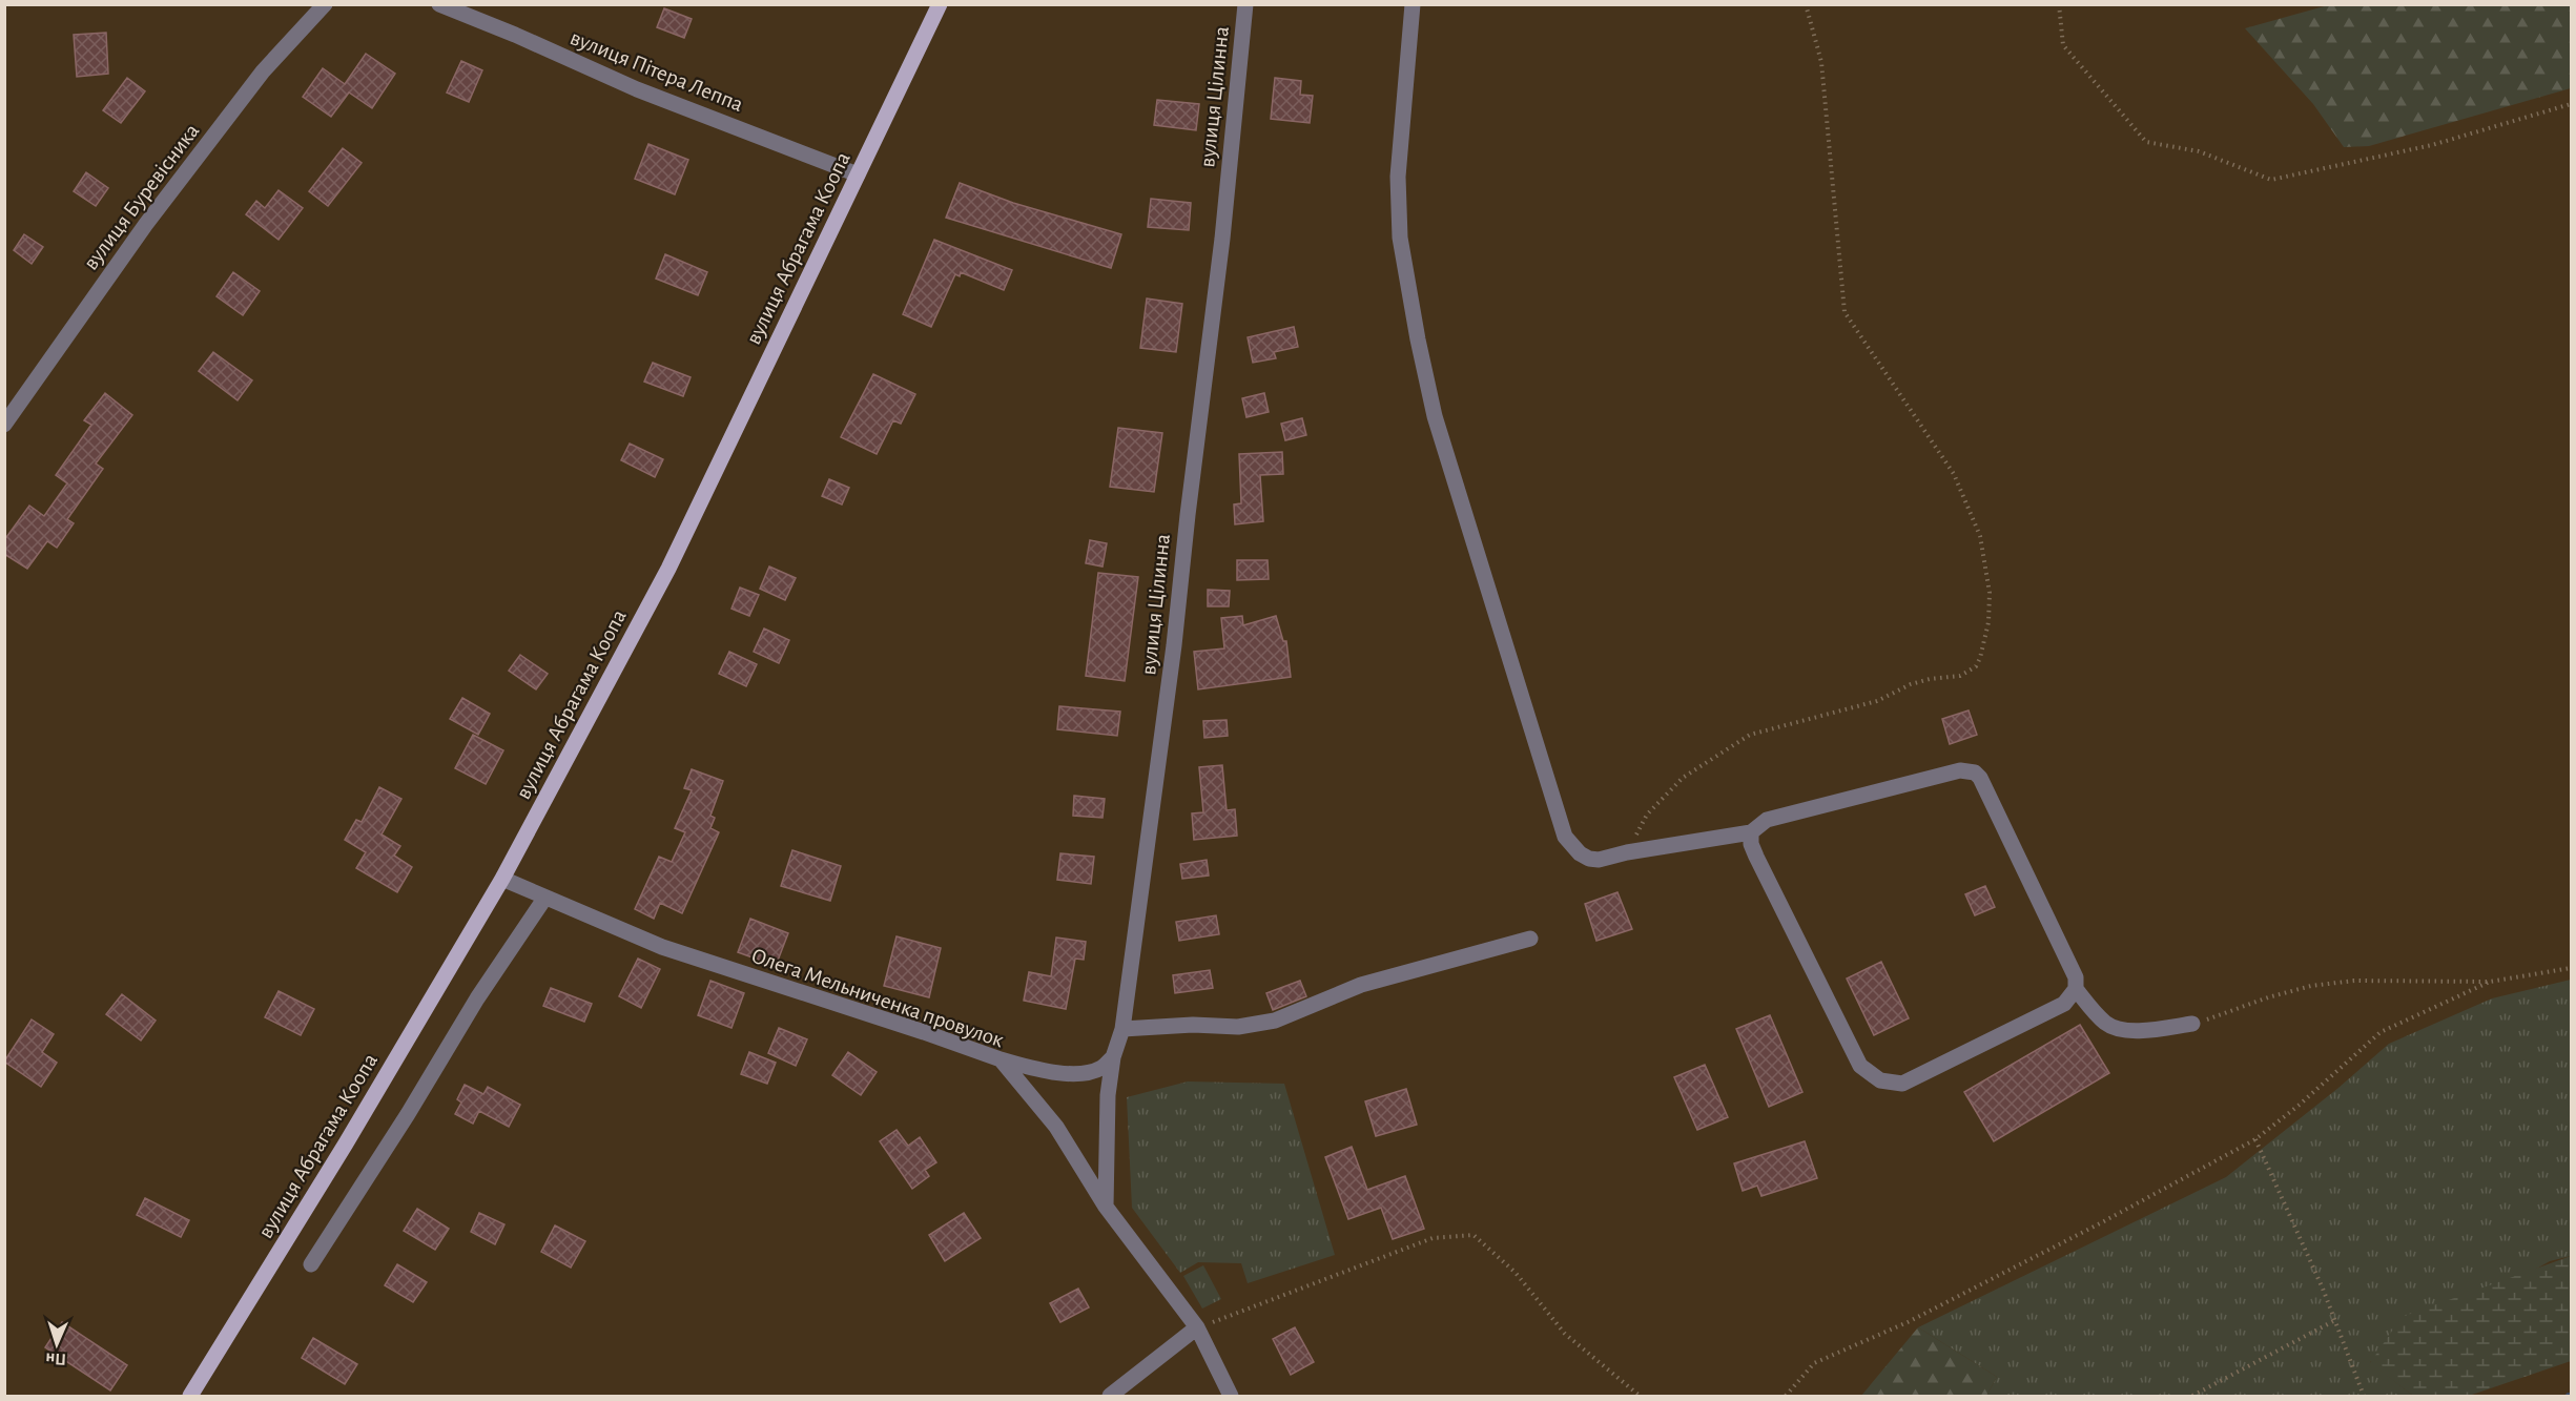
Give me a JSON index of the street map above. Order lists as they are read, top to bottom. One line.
{"streets":{"main road":["вулиця Абрагама Коопа"],"street":["вулиця Пітера Леппа","вулиця Цілинна","вулиця Буревісника","Олега Мельниченка провулок"]},"crossings":[["вулиця Пітера Леппа","вулиця Абрагама Коопа"],["вулиця Цілинна","Олега Мельниченка провулок"],["вулиця Абрагама Коопа","Олега Мельниченка провулок"]],"north":"bottom"}
